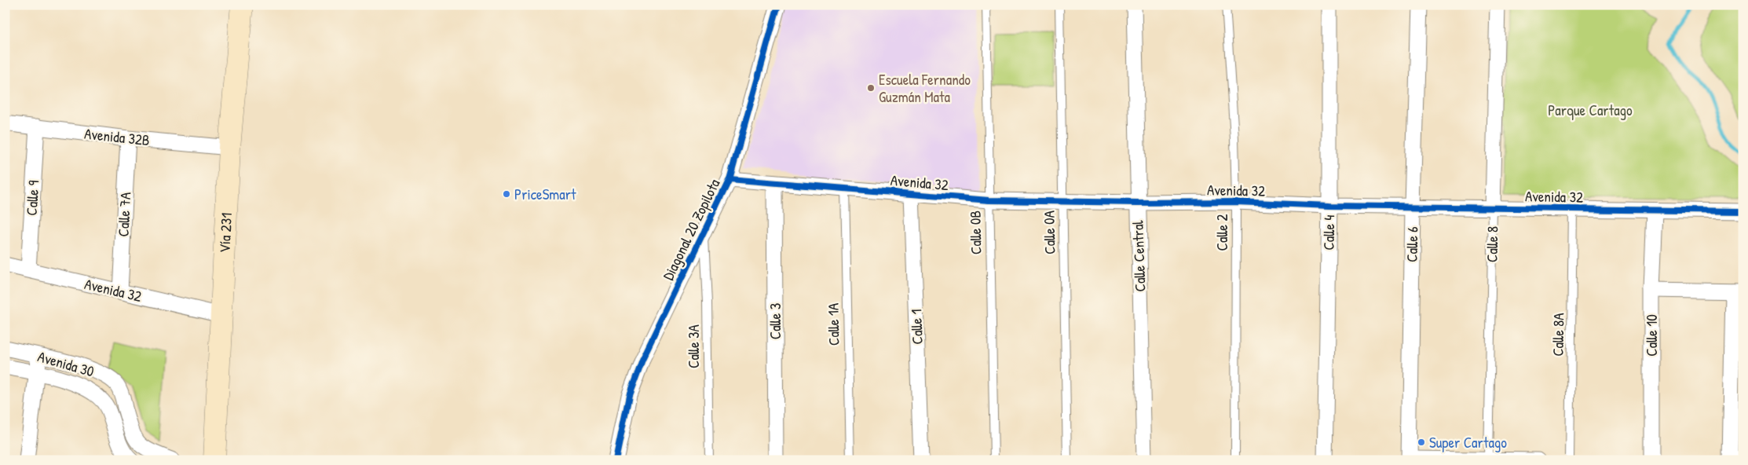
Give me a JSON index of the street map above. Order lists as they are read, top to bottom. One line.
{"streets":{"main road":["Vía 231"],"street":["Avenida 32B","Avenida 32","Calle 9","Calle 7A","Diagonal 20 Zopilota","Calle 4","Calle 6","Calle 8","Calle Central","Calle 3","Calle 1","Calle 10","Avenida 30"],"lane":["Calle 0B","Calle 0A","Calle 2","Calle 1A","Calle 8A","Calle 3A"]},"crossings":[["Avenida 32B","Calle 9"],["Avenida 32B","Calle 7A"],["Avenida 32B","Vía 231"],["Avenida 32","Calle 9"],["Avenida 32","Calle 7A"],["Avenida 32","Diagonal 20 Zopilota"],["Avenida 32","Vía 231"],["Avenida 32","Calle 0B"],["Avenida 32","Calle 0A"],["Avenida 32","Calle 2"],["Avenida 32","Calle 4"],["Avenida 32","Calle 6"],["Avenida 32","Calle 8"],["Avenida 32","Calle Central"],["Avenida 32","Calle 3"],["Avenida 32","Calle 1A"],["Avenida 32","Calle 1"],["Avenida 32","Calle 8A"],["Avenida 32","Calle 10"],["Diagonal 20 Zopilota","Calle 3A"]],"parks":["Parque Cartago"],"places":["Escuela Fernando Guzmán Mata","PriceSmart","Super Cartago"]}
